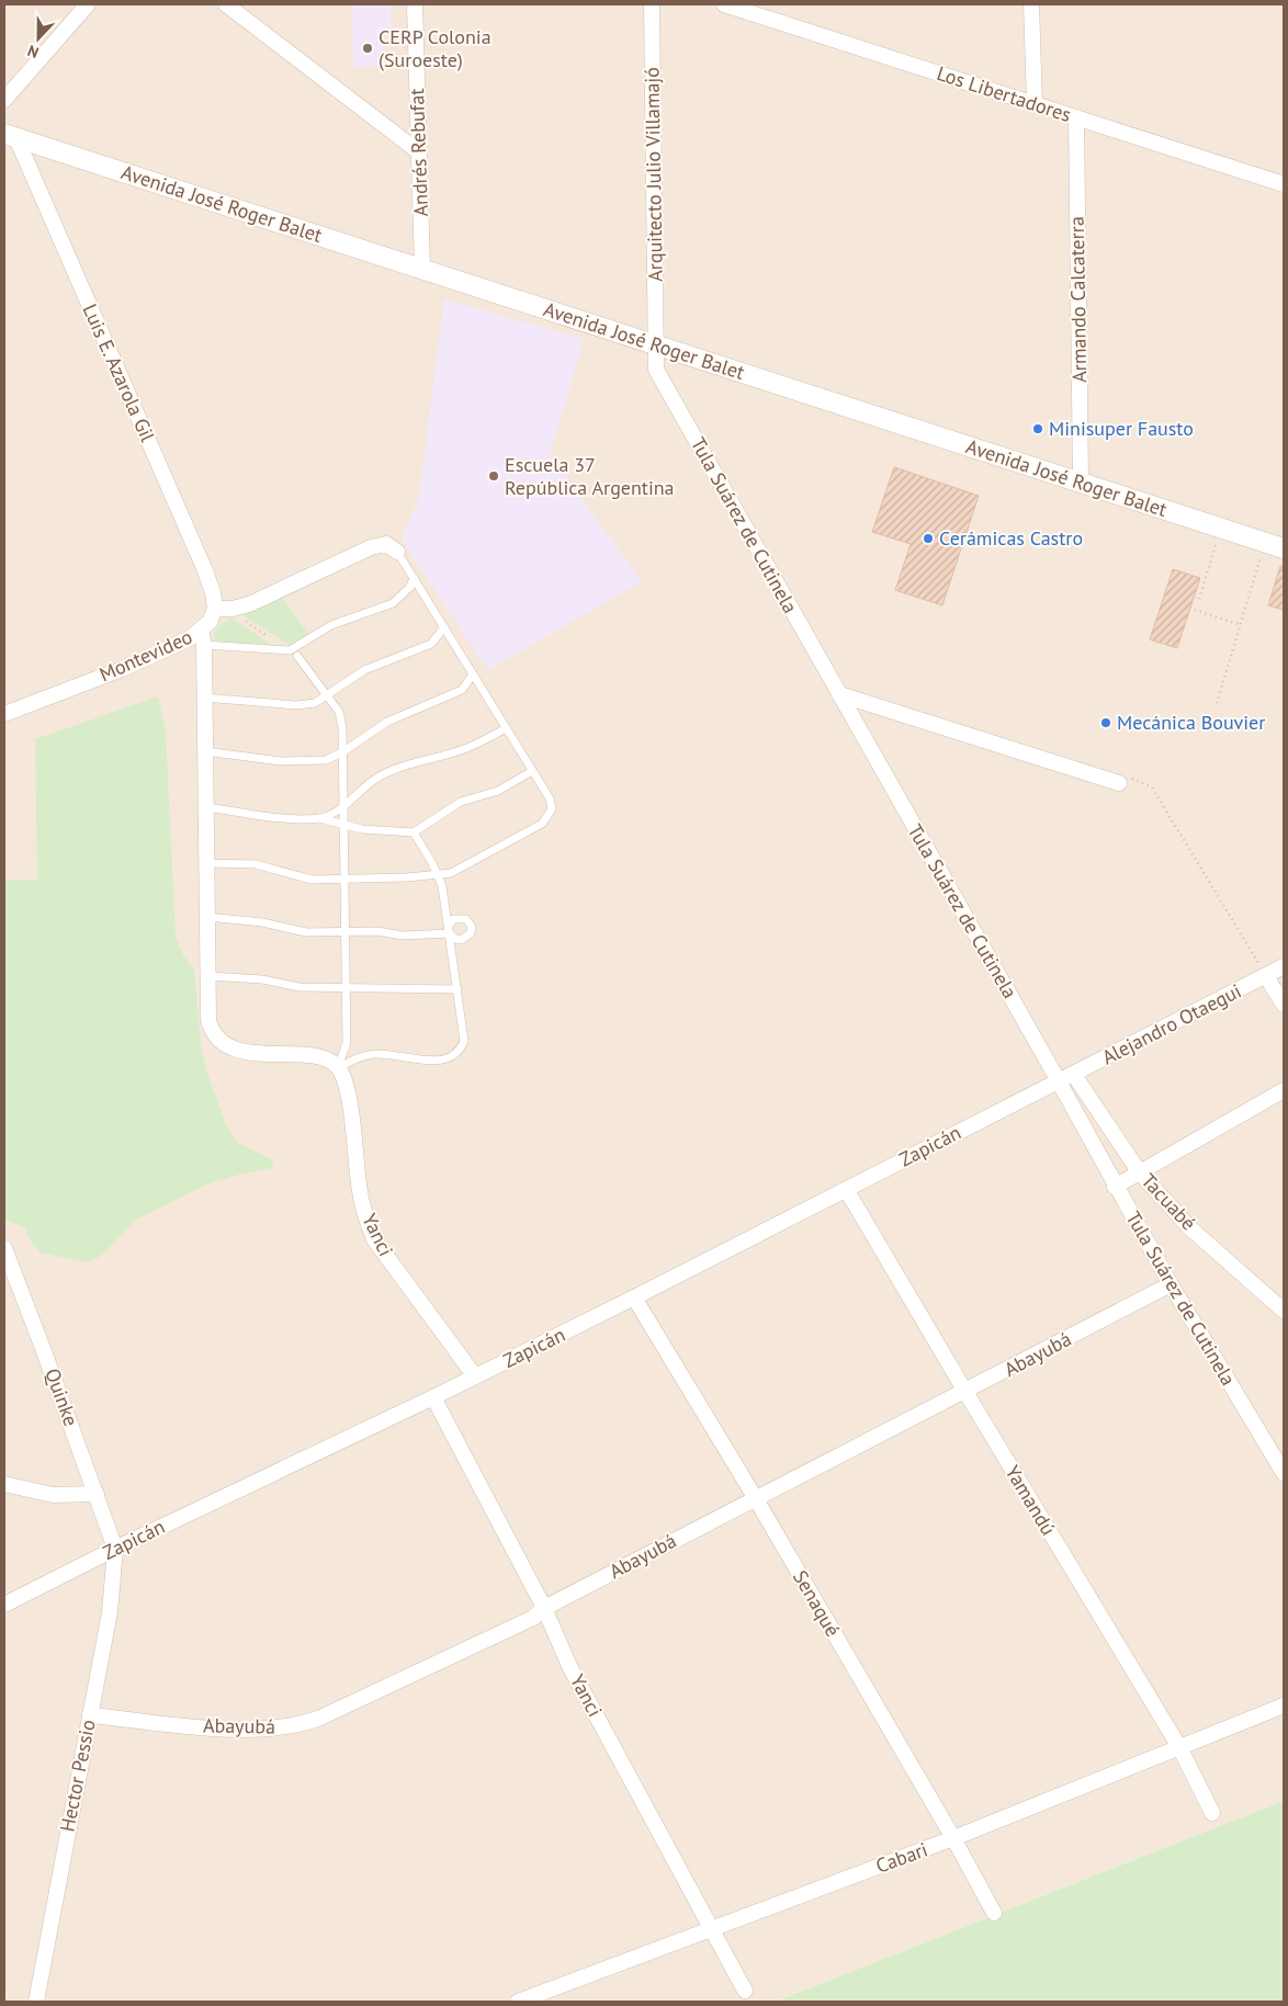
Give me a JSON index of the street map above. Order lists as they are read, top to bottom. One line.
{"streets":{"street":["Los Libertadores","Andrés Rebufat","Arquitecto Julio Villamajó","Avenida José Roger Balet","Armando Calcaterra","Luis E. Azarola Gil","Tula Suárez de Cutinela","Montevideo","Alejandro Otaegui","Zapicán","Tacuabé","Yanci","Abayubá","Quinke","Yamandú","Senaqué","Hector Pessio","Cabari"]},"crossings":[["Los Libertadores","Armando Calcaterra"],["Andrés Rebufat","Avenida José Roger Balet"],["Arquitecto Julio Villamajó","Avenida José Roger Balet"],["Arquitecto Julio Villamajó","Tula Suárez de Cutinela"],["Avenida José Roger Balet","Armando Calcaterra"],["Avenida José Roger Balet","Luis E. Azarola Gil"],["Avenida José Roger Balet","Tula Suárez de Cutinela"],["Luis E. Azarola Gil","Montevideo"],["Tula Suárez de Cutinela","Alejandro Otaegui"],["Tula Suárez de Cutinela","Zapicán"],["Tula Suárez de Cutinela","Abayubá"],["Alejandro Otaegui","Zapicán"],["Alejandro Otaegui","Tacuabé"],["Zapicán","Yanci"],["Zapicán","Quinke"],["Zapicán","Yamandú"],["Zapicán","Senaqué"],["Zapicán","Hector Pessio"],["Yanci","Abayubá"],["Yanci","Cabari"],["Abayubá","Yamandú"],["Abayubá","Senaqué"],["Abayubá","Hector Pessio"],["Quinke","Hector Pessio"],["Yamandú","Cabari"],["Senaqué","Cabari"]],"places":["CERP Colonia (Suroeste)","Minisuper Fausto","Escuela 37 República Argentina","Cerámicas Castro","Mecánica Bouvier"],"north":"bottom"}
